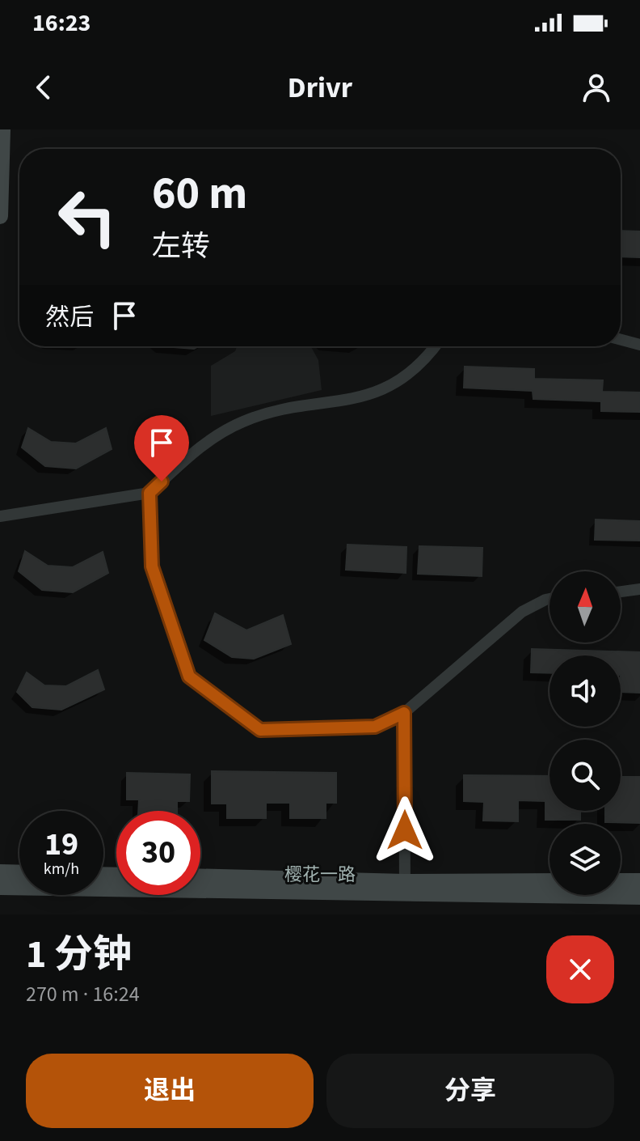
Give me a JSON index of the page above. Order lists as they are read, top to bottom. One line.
{"streets":{"street":["樱花一路"]},"north":"top","page":{"status":"16:23","header":"Drivr","turn":["60 m","左转"],"then":"然后","speed":"19 km/h","limit":"30","heading":["1 分钟","270 m · 16:24"],"buttons":["退出","分享"]}}
